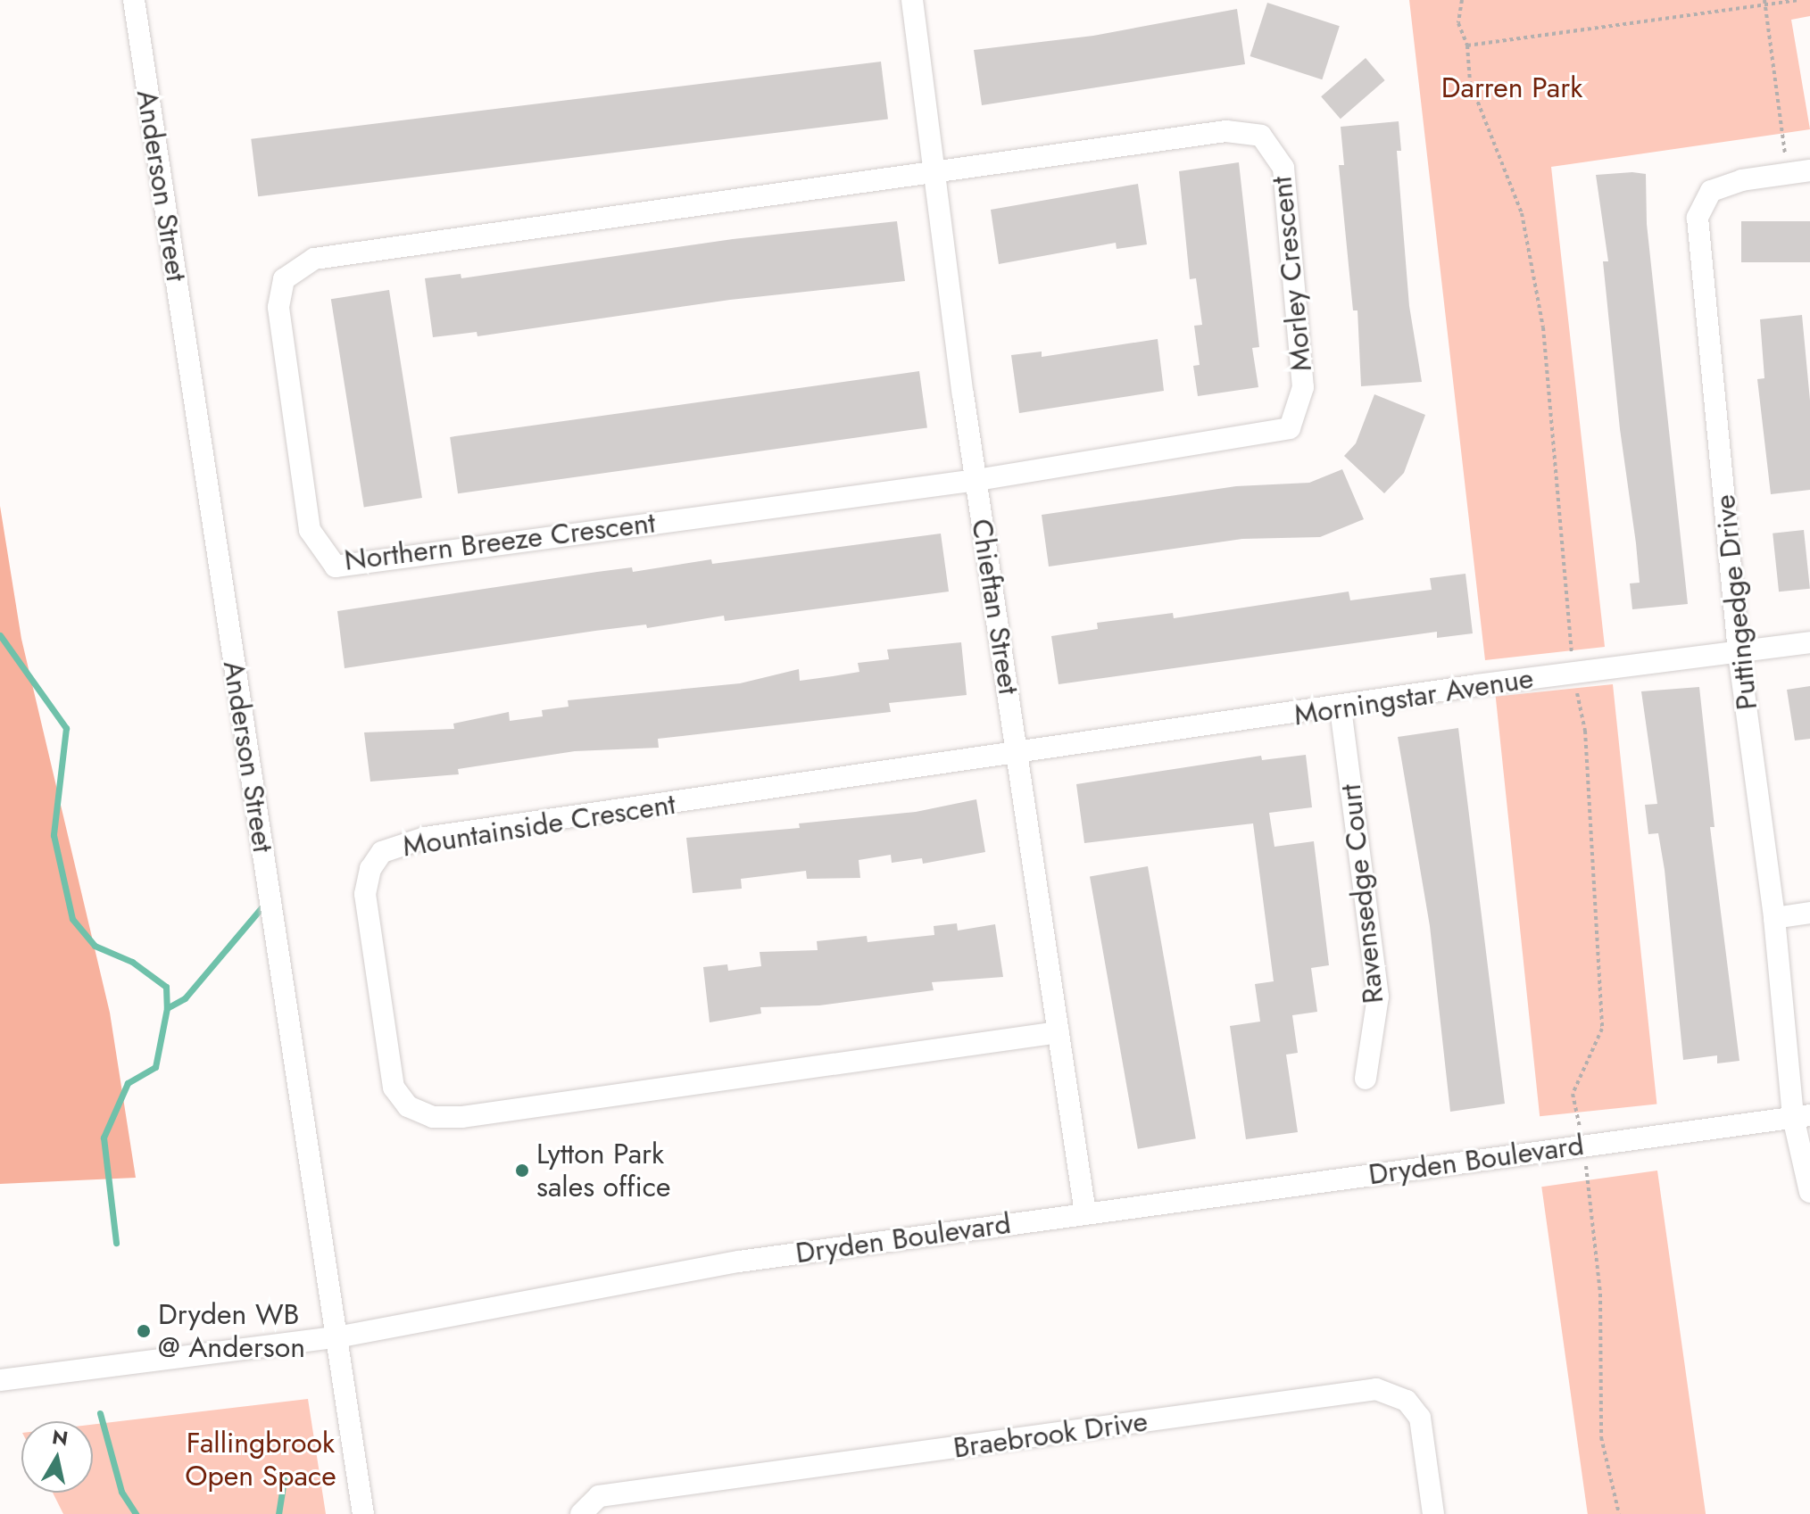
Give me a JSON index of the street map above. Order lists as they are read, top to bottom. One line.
{"streets":{"street":["Anderson Street","Morley Crescent","Northern Breeze Crescent","Puttingedge Drive","Chieftan Street","Morningstar Avenue","Mountainside Crescent","Ravensedge Court","Dryden Boulevard","Braebrook Drive"]},"crossings":[["Anderson Street","Dryden Boulevard"],["Morley Crescent","Northern Breeze Crescent"],["Morley Crescent","Chieftan Street"],["Northern Breeze Crescent","Chieftan Street"],["Puttingedge Drive","Morningstar Avenue"],["Puttingedge Drive","Dryden Boulevard"],["Chieftan Street","Morningstar Avenue"],["Chieftan Street","Mountainside Crescent"],["Chieftan Street","Dryden Boulevard"],["Morningstar Avenue","Mountainside Crescent"],["Morningstar Avenue","Ravensedge Court"]],"parks":["Darren Park","Fallingbrook Open Space"],"places":["Lytton Park sales office","Dryden WB @ Anderson"],"north":"top"}
